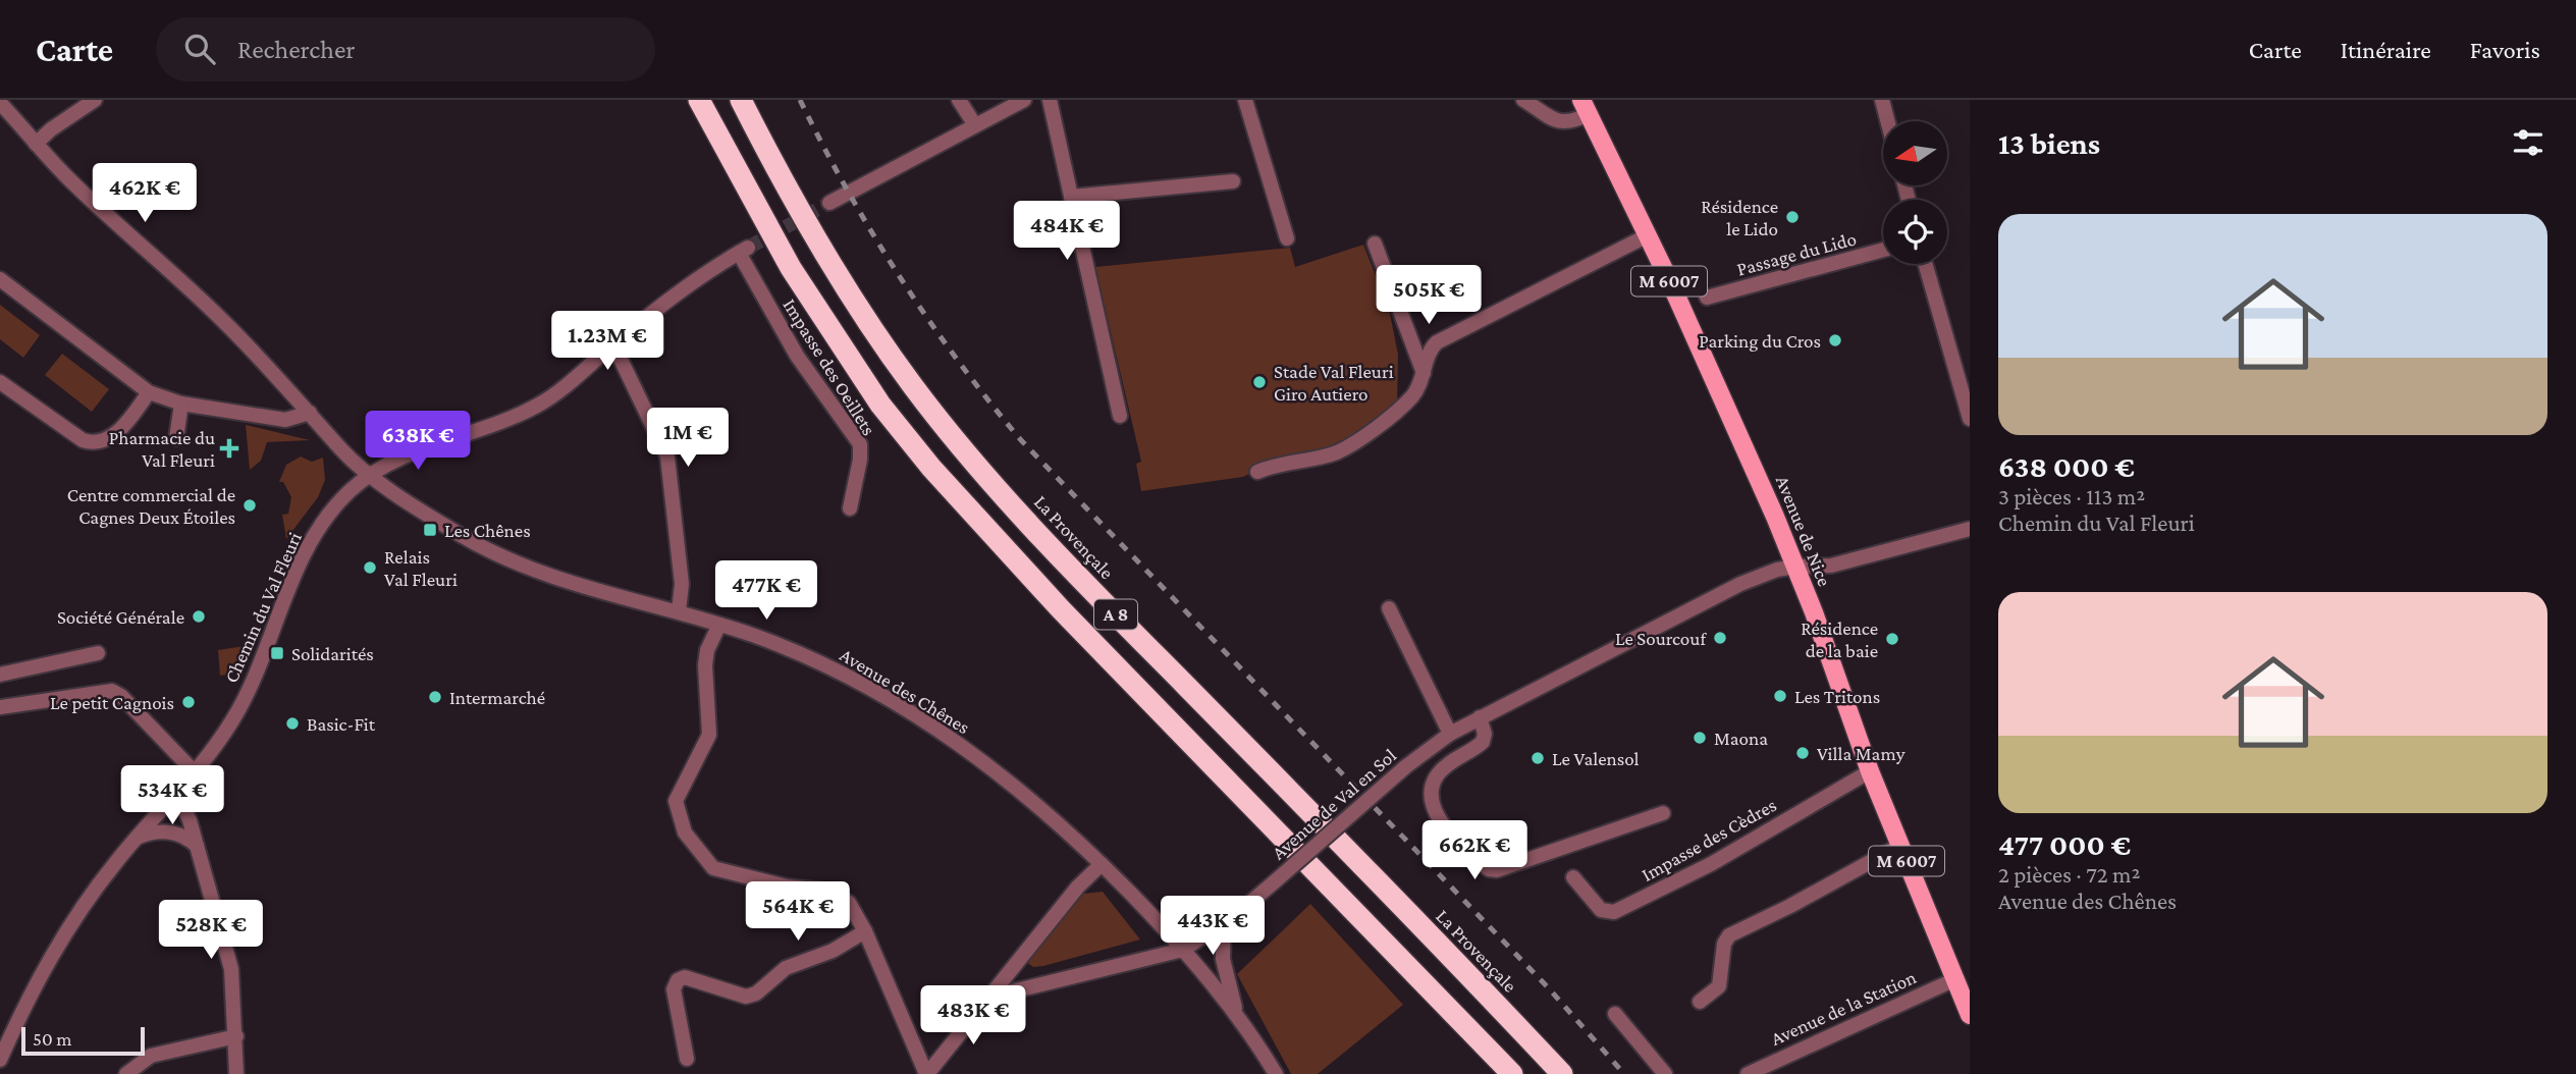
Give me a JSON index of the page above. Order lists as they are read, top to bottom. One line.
{"streets":{"highway":["La Provençale","A 8"],"main road":["M 6007","Avenue de Nice"],"street":["Passage du Lido","Impasse des Oeillets","Chemin du Val Fleuri","Avenue des Chênes","Avenue de Val en Sol","Impasse des Cèdres","Avenue de la Station"]},"crossings":[["Impasse des Oeillets","Chemin du Val Fleuri"],["Avenue de Nice","Avenue de Val en Sol"],["Avenue de Nice","Impasse des Cèdres"],["Avenue de Nice","Avenue de la Station"],["Chemin du Val Fleuri","Avenue des Chênes"],["Avenue des Chênes","Avenue de Val en Sol"]],"places":{"other":["Résidence le Lido","Parking du Cros","Stade Val Fleuri Giro Autiero","Centre commercial de Cagnes Deux Étoiles","Relais Val Fleuri","Société Générale","Le Sourcouf","Résidence de la baie","Les Tritons","Intermarché","Le petit Cagnois","Basic-Fit","Maona","Villa Mamy","Le Valensol"],"health":["Pharmacie du Val Fleuri"],"transit":["Les Chênes","Solidarités"]},"scale_bar":"50 m","north":"left","page":{"header":"Carte","search":"Rechercher","nav":["Carte","Itinéraire","Favoris"],"heading":"13 biens","price":["462K €","484K €","505K €","1.23M €","1M €","638K €","477K €","534K €","662K €","564K €","443K €","528K €","483K €"],"list":[{"name":"638 000 €","note":"3 pièces · 113 m² · Chemin du Val Fleuri"},{"name":"477 000 €","note":"2 pièces · 72 m² · Avenue des Chênes"}],"scale":"50 m"}}
